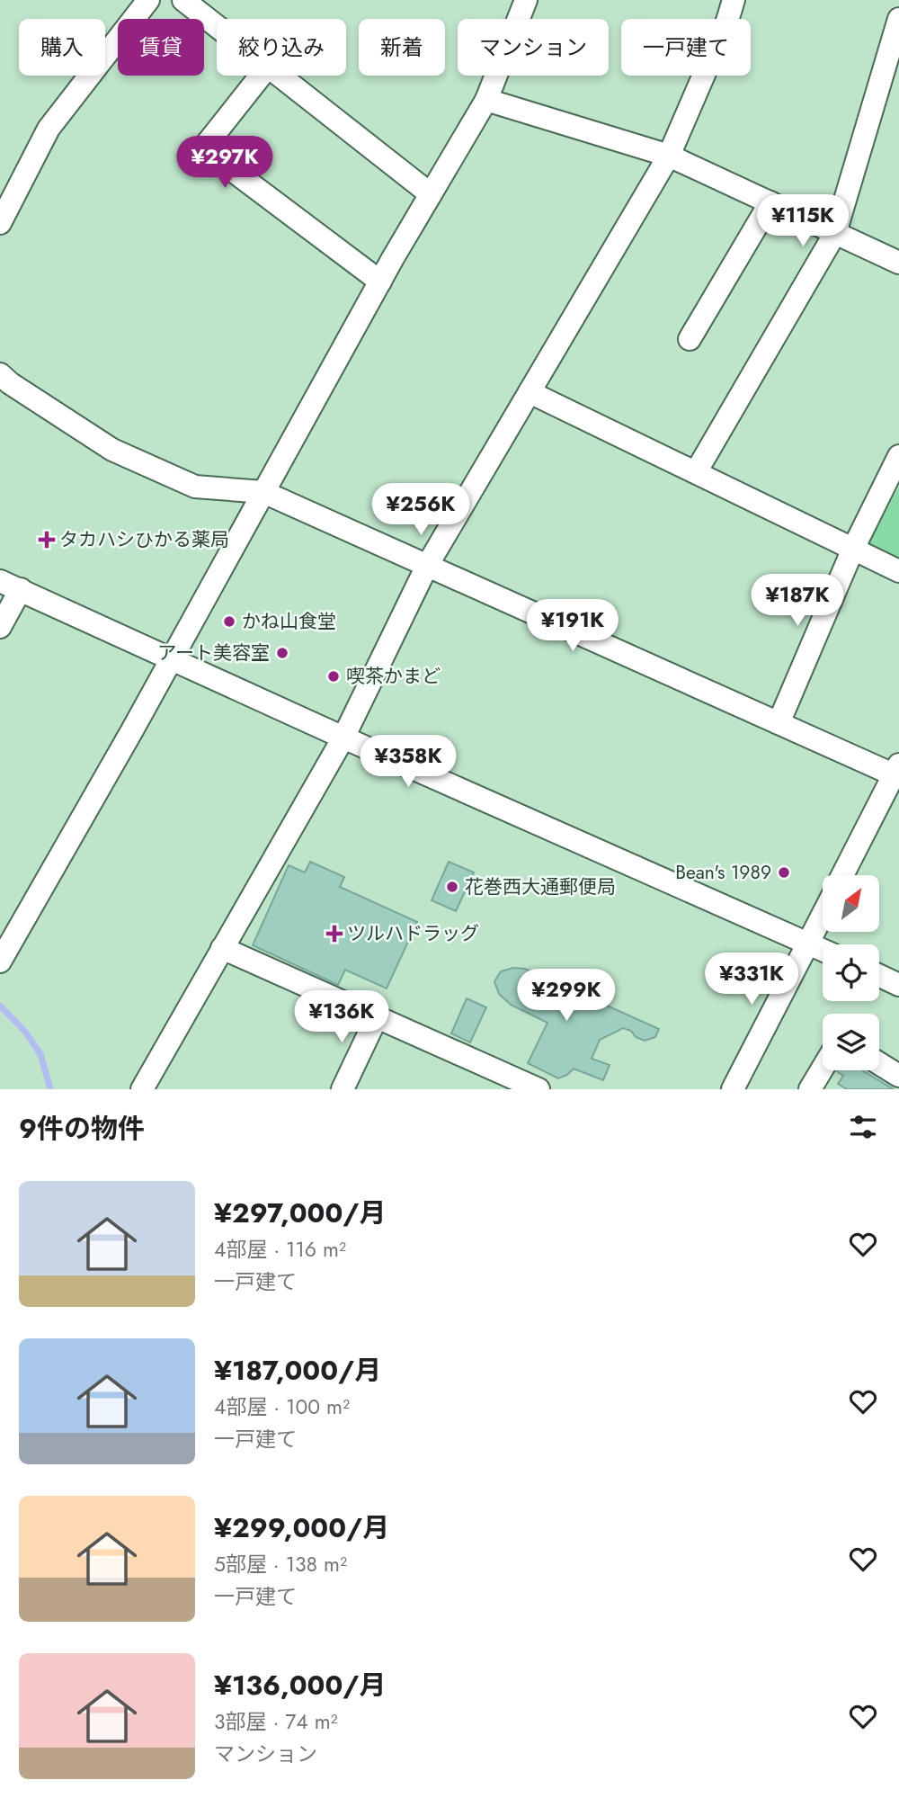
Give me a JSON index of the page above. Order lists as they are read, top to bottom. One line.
{"places":{"health":["タカハシひかる薬局","ツルハドラッグ"],"other":["かね山食堂","アート美容室","喫茶かまど","Bean's 1989","花巻西大通郵便局"]},"north":"top right","page":{"chip":["購入","賃貸","絞り込み","新着","マンション","一戸建て"],"price":["¥297K","¥115K","¥256K","¥187K","¥191K","¥358K","¥331K","¥299K","¥136K"],"heading":"9件の物件","list":[{"name":"¥297,000/月","note":"4部屋 · 116 m² · 一戸建て"},{"name":"¥187,000/月","note":"4部屋 · 100 m² · 一戸建て"},{"name":"¥299,000/月","note":"5部屋 · 138 m² · 一戸建て"},{"name":"¥136,000/月","note":"3部屋 · 74 m² · マンション"}]}}
